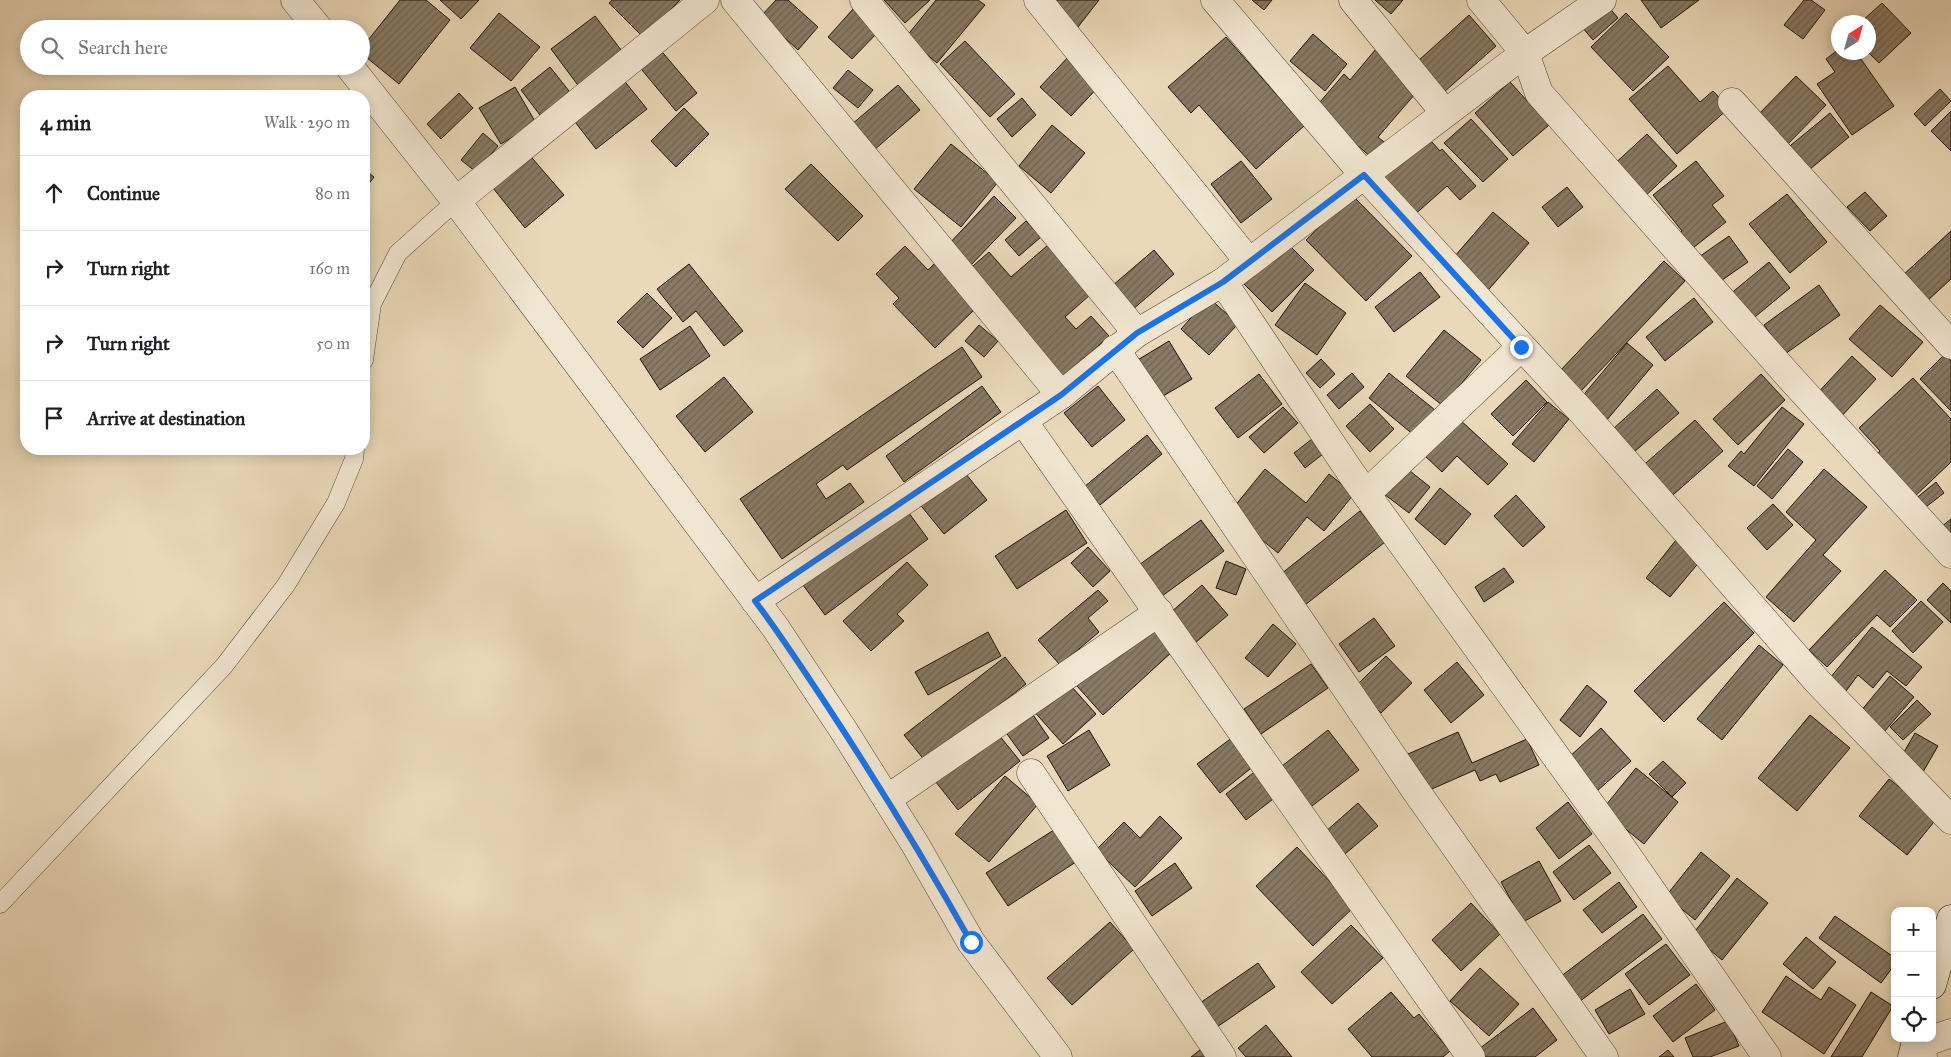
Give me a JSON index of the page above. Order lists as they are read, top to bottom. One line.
{"north":"top right","page":{"search":"Search here","heading":["4 min","Walk · 290 m"],"list":[["Continue","80 m"],["Turn right","160 m"],["Turn right","50 m"],"Arrive at destination"],"map_buttons":["+","−"]}}
